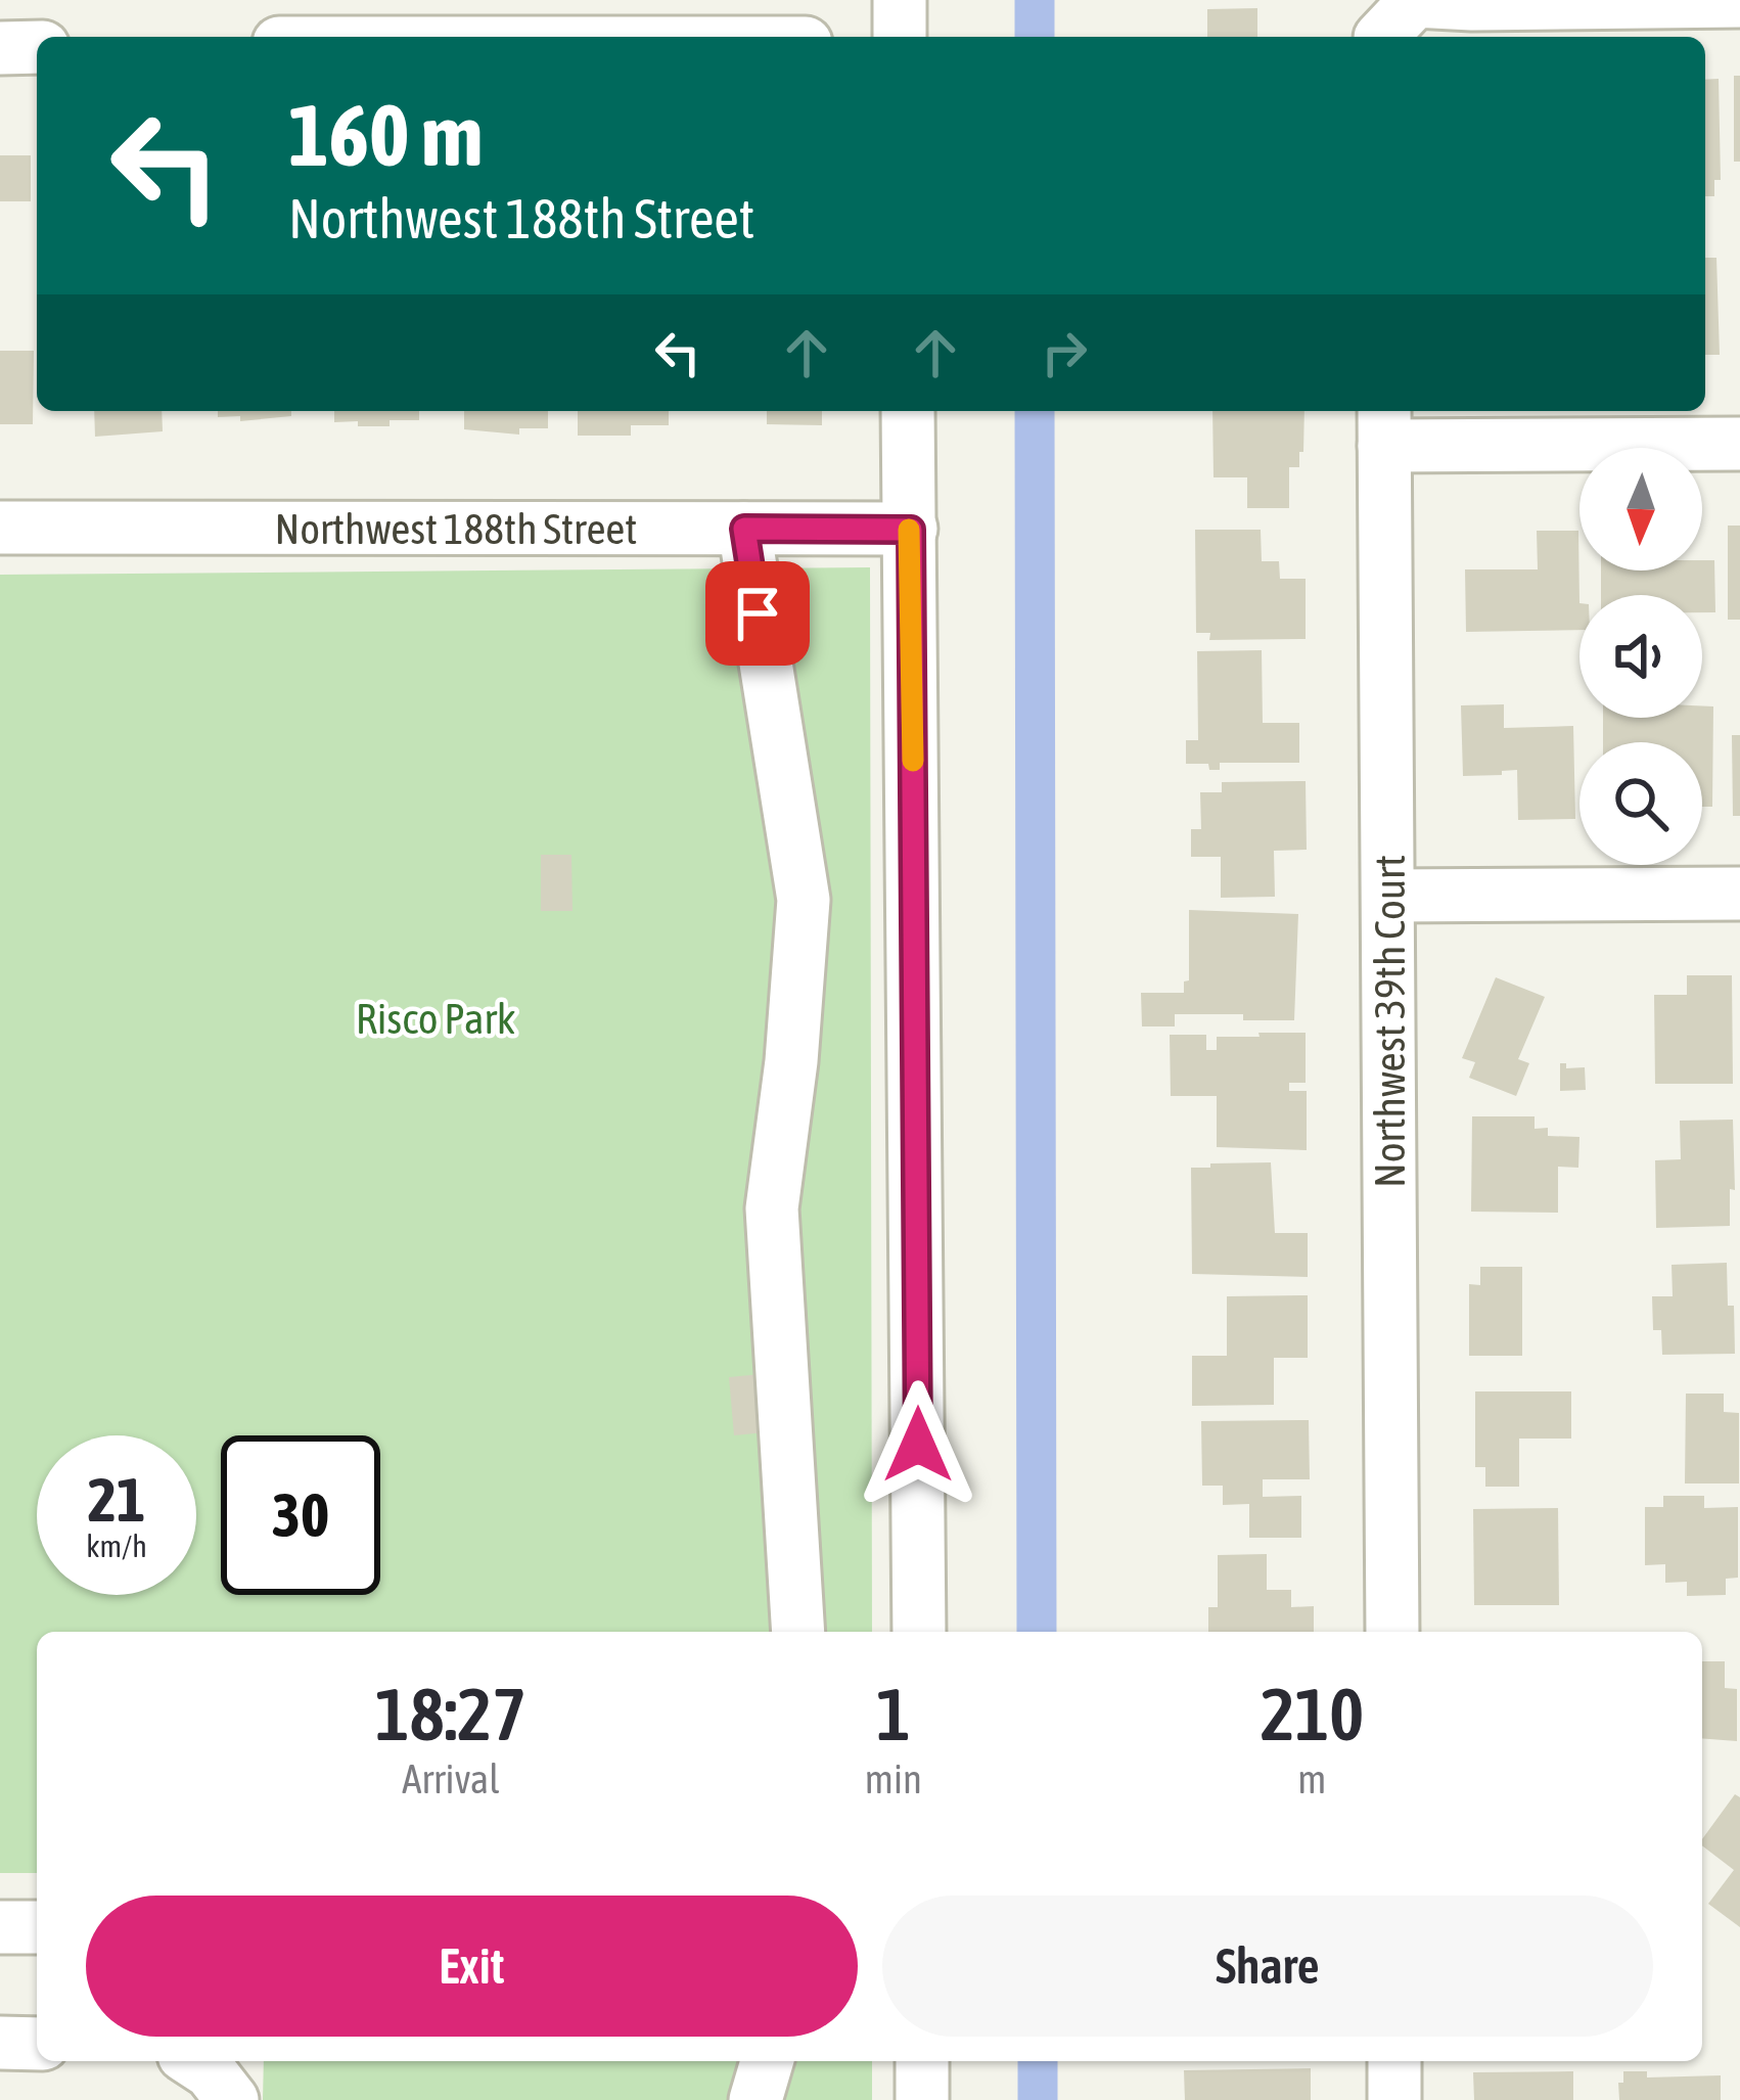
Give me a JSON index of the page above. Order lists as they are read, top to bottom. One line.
{"streets":{"street":["Northwest 188th Street","Northwest 39th Court"]},"parks":["Risco Park"],"north":"bottom","page":{"turn":["160 m","Northwest 188th Street"],"speed":"21 km/h","limit":"30","eta":["18:27","Arrival","1","min","210","m"],"buttons":["Exit","Share"]}}
